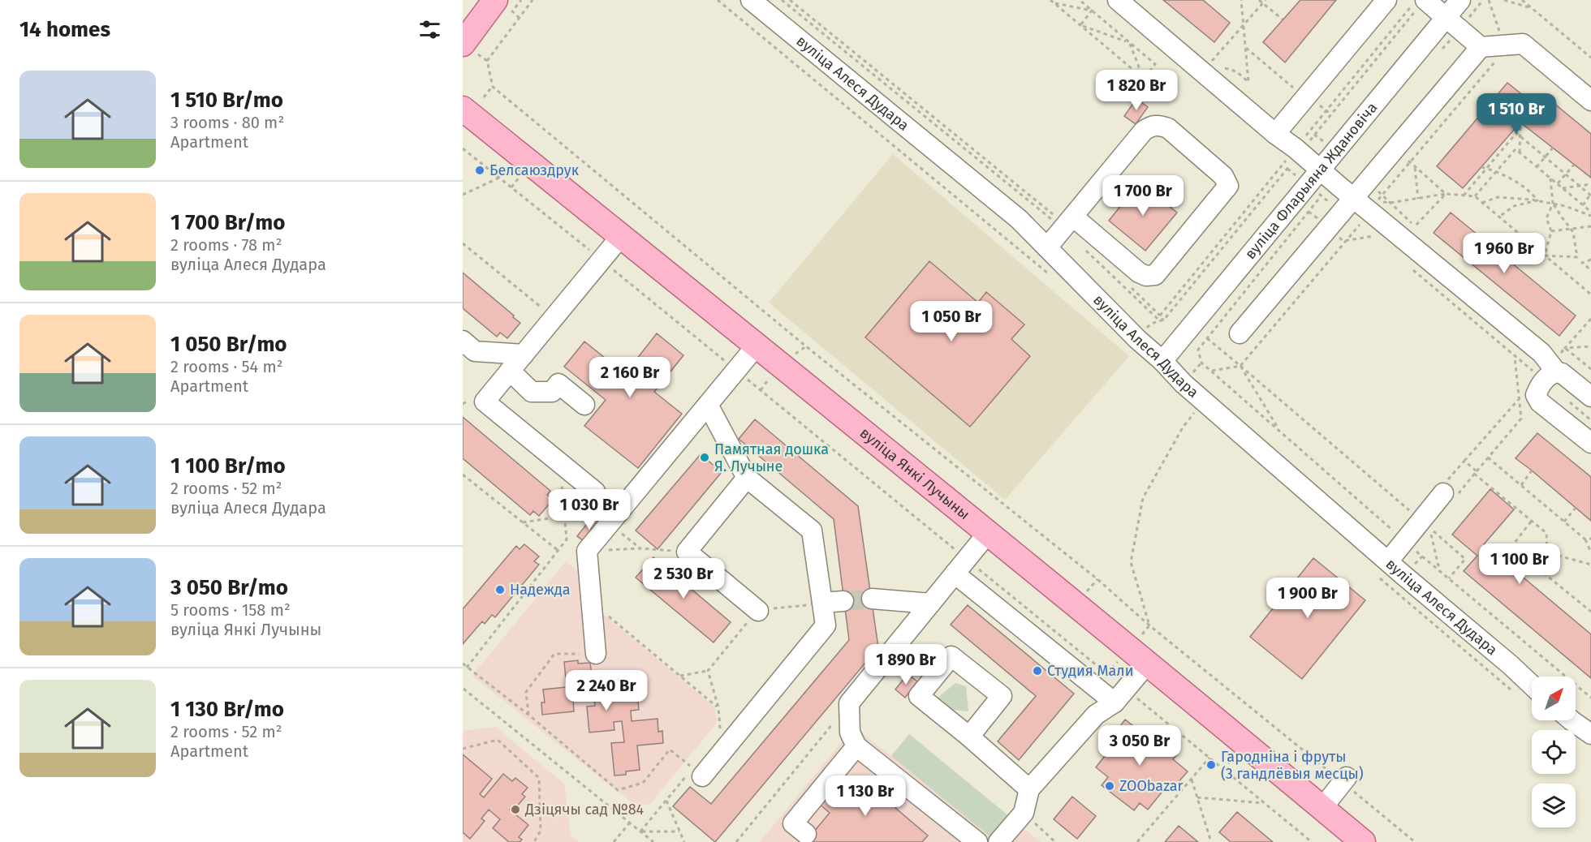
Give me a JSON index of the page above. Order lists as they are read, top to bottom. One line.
{"streets":{"main road":["вуліца Янкі Лучыны"],"street":["вуліца Алеся Дудара","вуліца Фларыяна Ждановіча"]},"crossings":[["вуліца Алеся Дудара","вуліца Фларыяна Ждановіча"]],"places":["Белсаюздрук","Памятная дошка Я. Лучыне","Надежда","Студия Мали","Гародніна і фруты (3 гандлёвыя месцы)","ZOObazar","Дзіцячы сад №84"],"north":"top right","page":{"heading":"14 homes","list":[{"name":"1 510 Br/mo","note":"3 rooms · 80 m² · Apartment"},{"name":"1 700 Br/mo","note":"2 rooms · 78 m² · вуліца Алеся Дудара"},{"name":"1 050 Br/mo","note":"2 rooms · 54 m² · Apartment"},{"name":"1 100 Br/mo","note":"2 rooms · 52 m² · вуліца Алеся Дудара"},{"name":"3 050 Br/mo","note":"5 rooms · 158 m² · вуліца Янкі Лучыны"},{"name":"1 130 Br/mo","note":"2 rooms · 52 m² · Apartment"}],"price":["1 820 Br","1 510 Br","1 700 Br","1 960 Br","1 050 Br","2 160 Br","1 030 Br","1 100 Br","2 530 Br","1 900 Br","1 890 Br","2 240 Br","3 050 Br","1 130 Br"]}}
